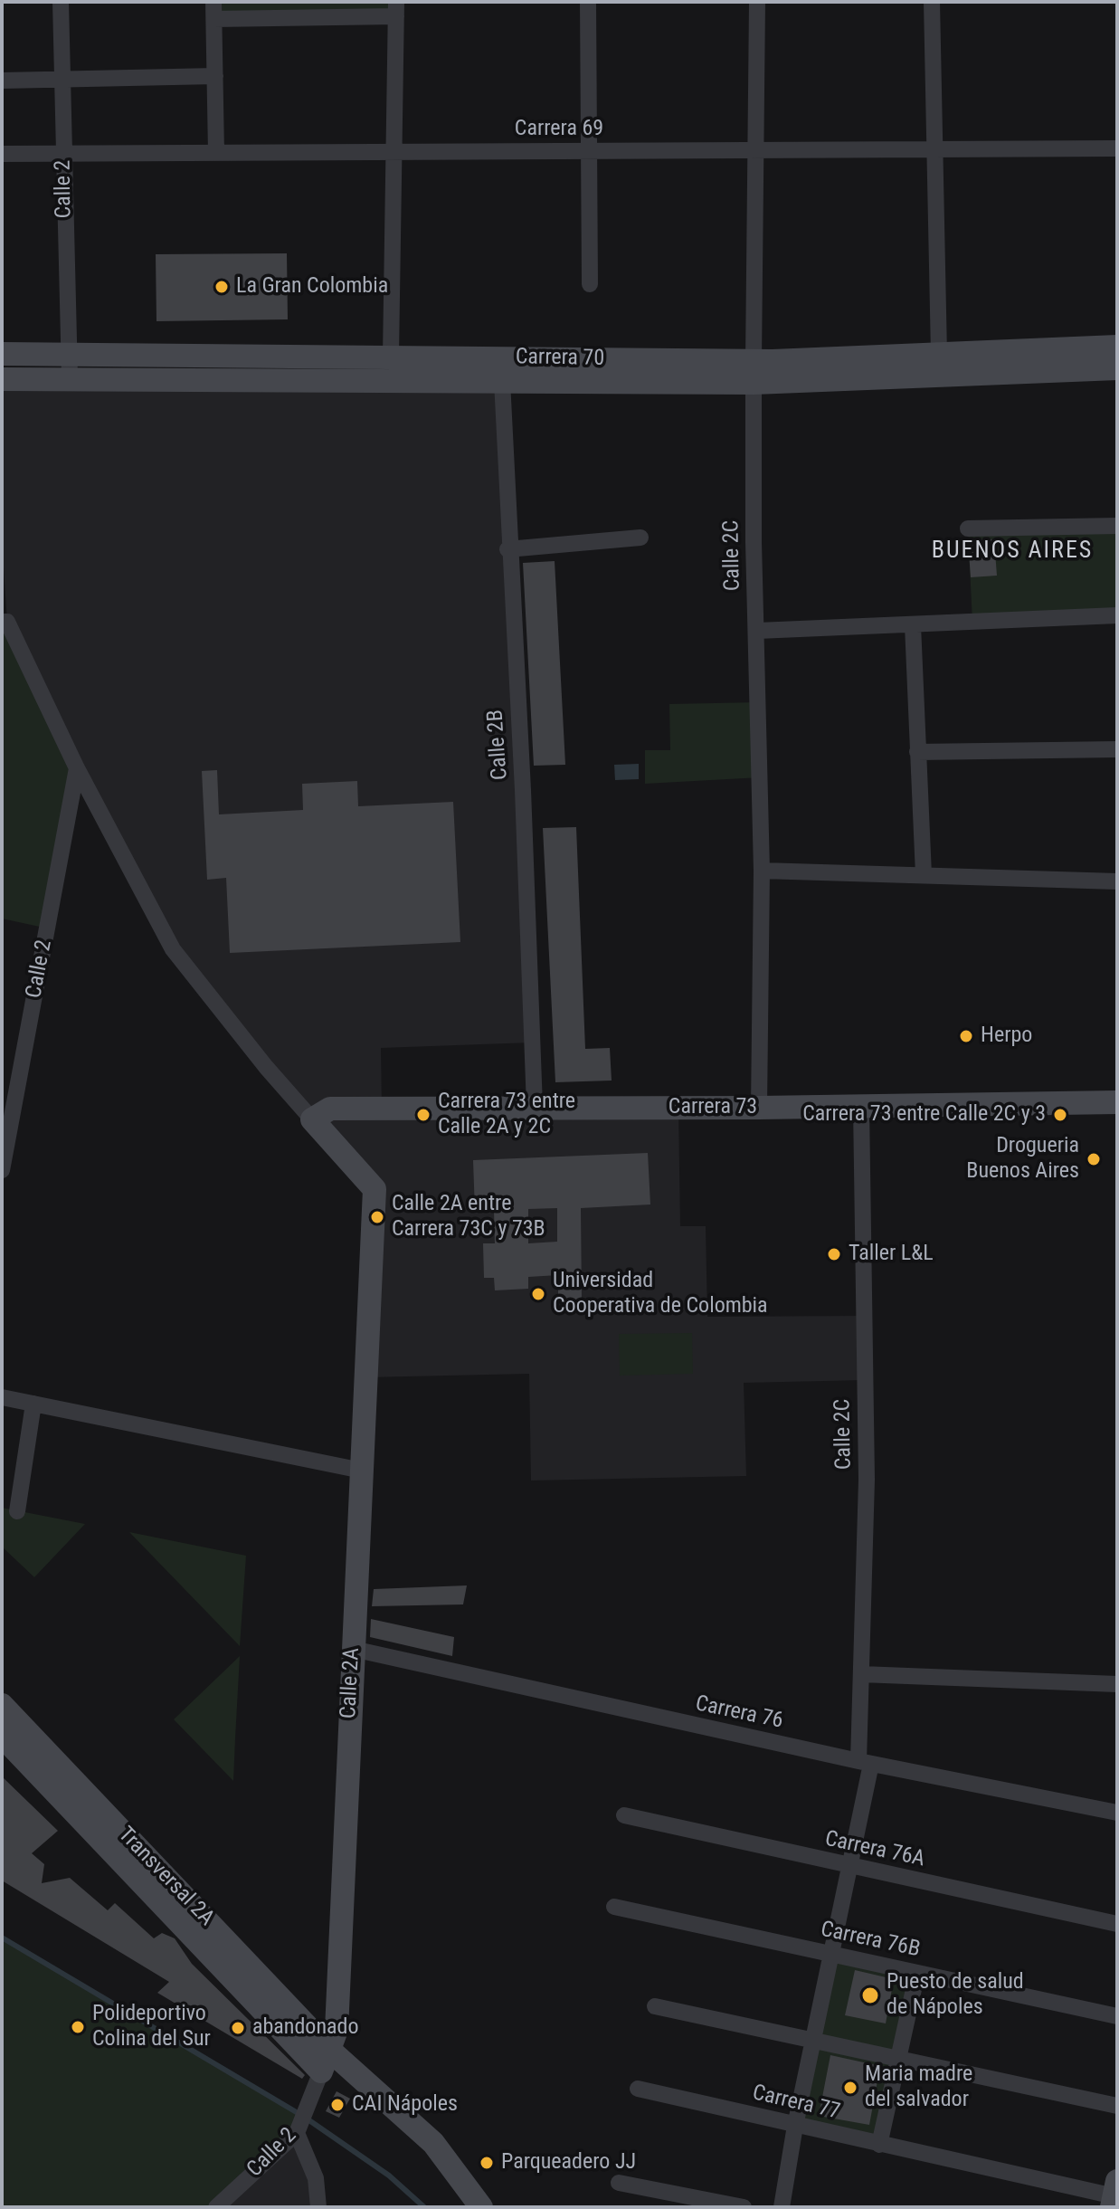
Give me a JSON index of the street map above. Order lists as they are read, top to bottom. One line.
{"streets":{"street":["Carrera 69","Calle 2","Carrera 70","Calle 2C","Calle 2B","Carrera 73","Calle 2A","Carrera 76","Carrera 76A","Transversal 2A","Carrera 76B","Carrera 77"]},"crossings":[["Carrera 69","Calle 2"],["Carrera 69","Calle 2C"],["Calle 2","Carrera 70"],["Calle 2","Calle 2A"],["Calle 2","Transversal 2A"],["Carrera 70","Calle 2C"],["Carrera 70","Calle 2B"],["Calle 2C","Carrera 73"],["Calle 2C","Carrera 76"],["Calle 2C","Carrera 76A"],["Calle 2C","Carrera 76B"],["Calle 2C","Carrera 77"],["Calle 2B","Carrera 73"],["Carrera 73","Calle 2A"],["Calle 2A","Carrera 76"],["Calle 2A","Transversal 2A"]],"districts":["BUENOS AIRES"],"places":["La Gran Colombia","Herpo","Carrera 73 entre Calle 2A y 2C","Carrera 73 entre Calle 2C y 3","Drogueria Buenos Aires","Calle 2A entre Carrera 73C y 73B","Taller L&L","Universidad Cooperativa de Colombia","Puesto de salud de Nápoles","Polideportivo Colina del Sur","abandonado","Maria madre del salvador","CAI Nápoles","Parqueadero JJ"]}
